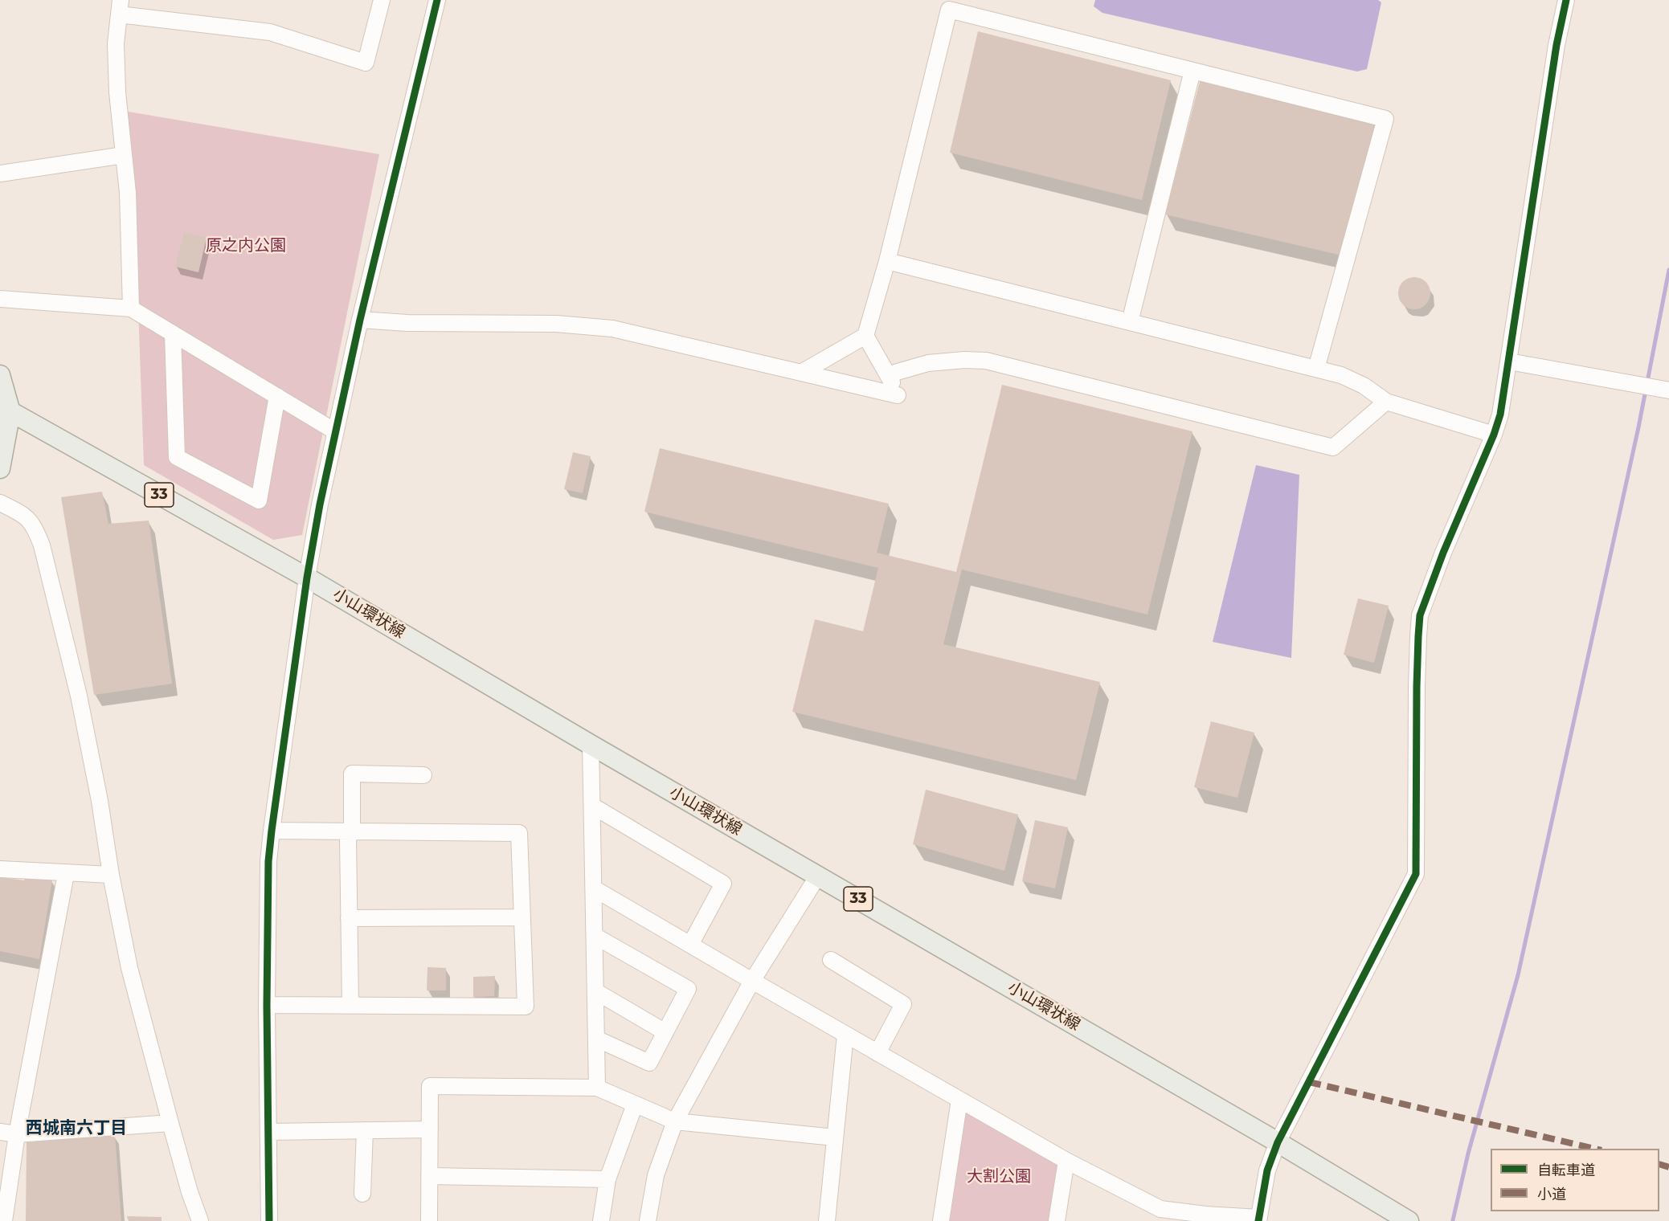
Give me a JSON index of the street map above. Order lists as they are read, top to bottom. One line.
{"streets":{"main road":["33","小山環状線"]},"districts":["西城南六丁目"],"parks":["原之内公園","大割公園"],"legend":["自転車道","小道"]}
